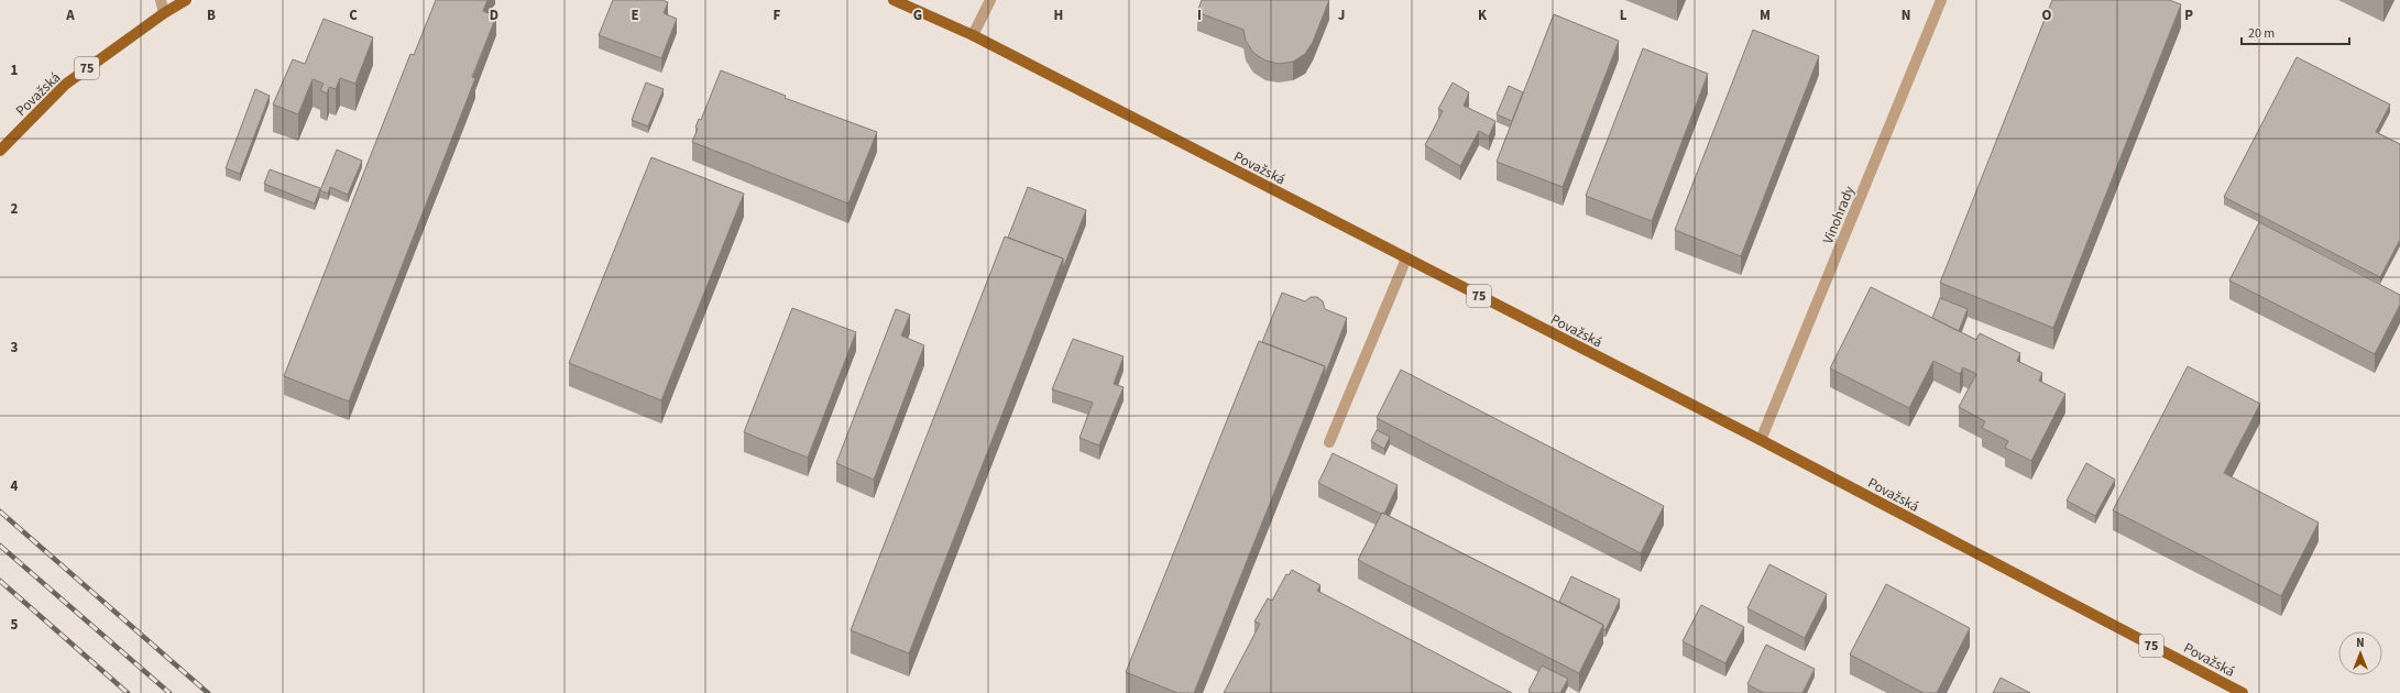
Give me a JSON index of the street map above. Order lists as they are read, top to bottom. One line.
{"streets":{"main road":["75","Považská"],"street":["Vinohrady"]},"crossings":[["Považská","Vinohrady"]],"scale_bar":"20 m","north":"top","grid":{"columns":["A","B","C","D","E","F","G","H","I","J","K","L","M","N","O","P"],"rows":["1","2","3","4","5"]}}
